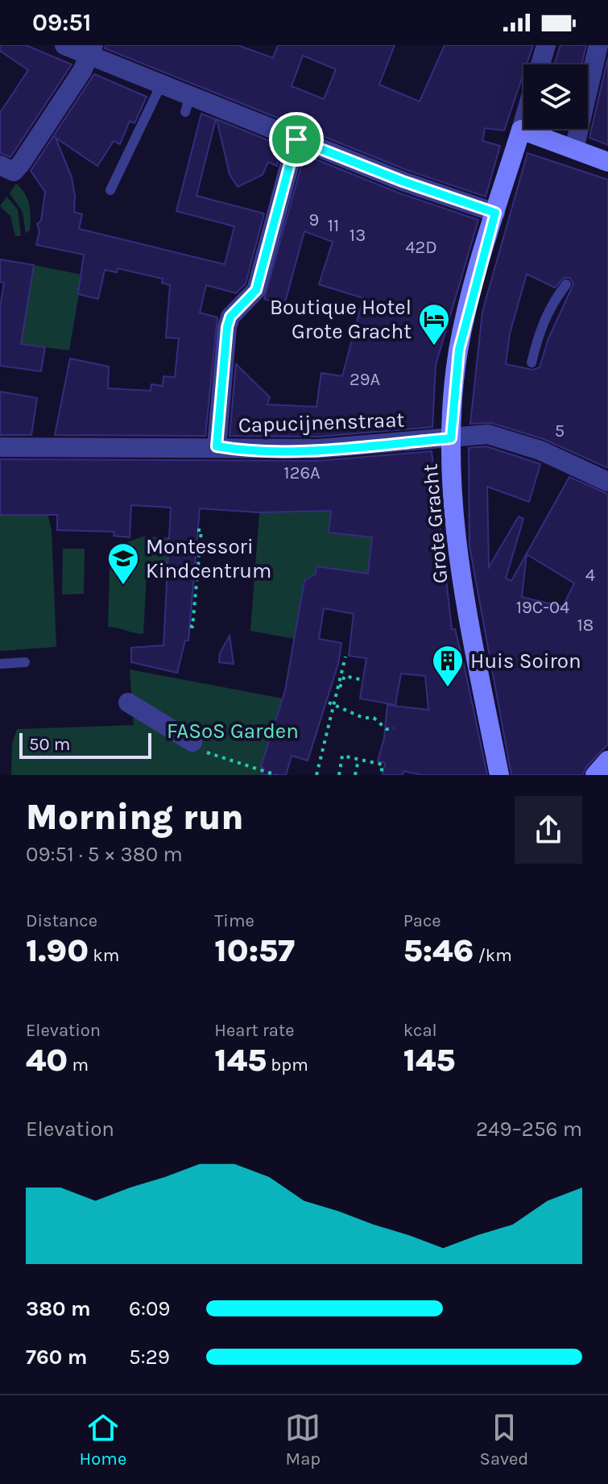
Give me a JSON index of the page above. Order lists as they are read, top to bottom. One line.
{"streets":{"street":["Capucijnenstraat","Grote Gracht"]},"crossings":[["Capucijnenstraat","Grote Gracht"]],"parks":["FASoS Garden"],"places":{"hotel":["Boutique Hotel Grote Gracht"],"school or university":["Montessori Kindcentrum"],"building":["Huis Soiron"]},"house_numbers":["9","11","13","42D","29A","5","126A","4","19C-04","18"],"scale_bar":"50 m","page":{"status":"09:51","scale":"50 m","heading":["Morning run","09:51 · 5 × 380 m"],"stats":[["Distance","1.90 km"],["Time","10:57"],["Pace","5:46 /km"],["Elevation","40 m"],["Heart rate","145 bpm"],["kcal","145"]],"chart":["Elevation","249–256 m"],"list":[{"name":"380 m","note":"6:09"},{"name":"760 m","note":"5:29"}],"tabs":["Home","Map","Saved"]}}
